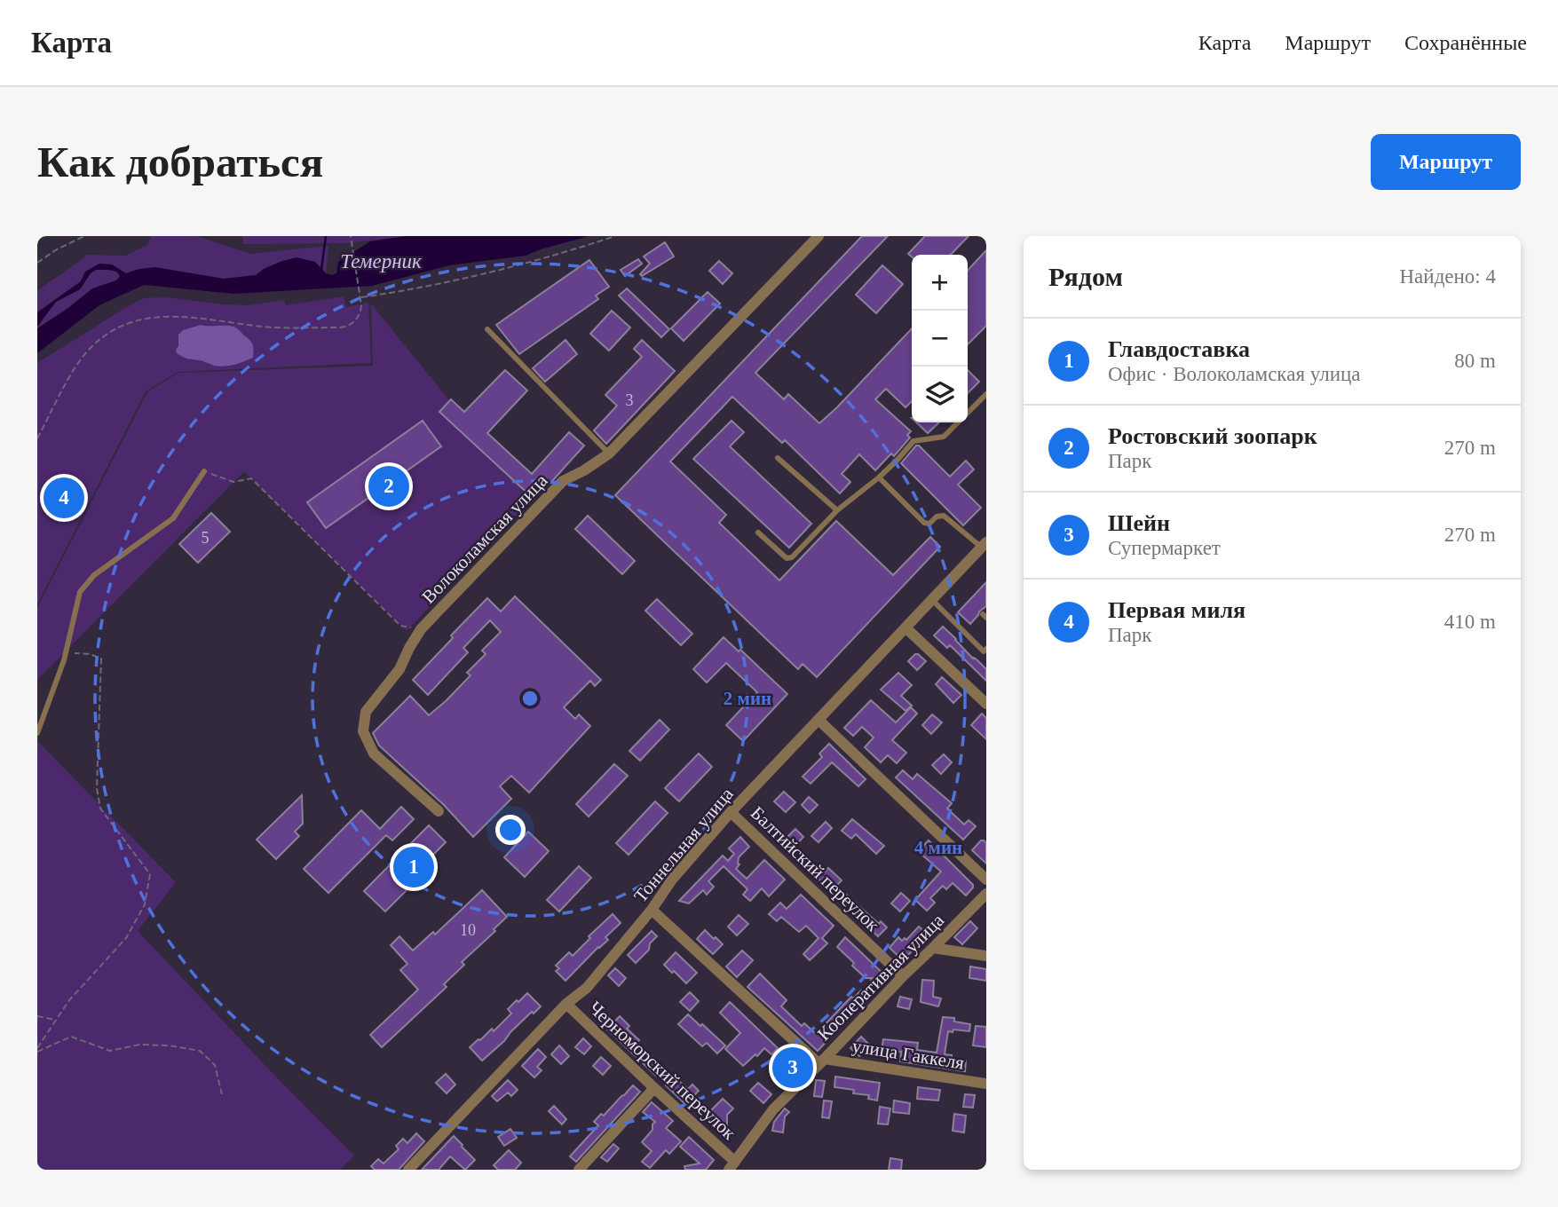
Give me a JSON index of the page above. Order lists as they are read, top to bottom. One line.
{"streets":{"street":["Волоколамская улица","Тоннельная улица","Балтийский переулок","Кооперативная улица","улица Гаккеля","Черноморский переулок"]},"crossings":[["Тоннельная улица","Балтийский переулок"],["Тоннельная улица","Черноморский переулок"],["Балтийский переулок","Кооперативная улица"],["Кооперативная улица","улица Гаккеля"],["Кооперативная улица","Черноморский переулок"]],"water":["Темерник"],"house_numbers":["3","5","10"],"page":{"header":"Карта","nav":["Карта","Маршрут","Сохранённые"],"buttons":"Маршрут","title":"Как добраться","heading":["Рядом","Найдено: 4"],"map_buttons":["+","−"],"list":[{"mark":"1","name":"Главдоставка","note":"Офис · Волоколамская улица","value":"80 m"},{"mark":"2","name":"Ростовский зоопарк","note":"Парк","value":"270 m"},{"mark":"3","name":"Шейн","note":"Супермаркет","value":"270 m"},{"mark":"4","name":"Первая миля","note":"Парк","value":"410 m"}],"pins":["2","4","1","3"]},"rings":["2 мин","4 мин"]}
